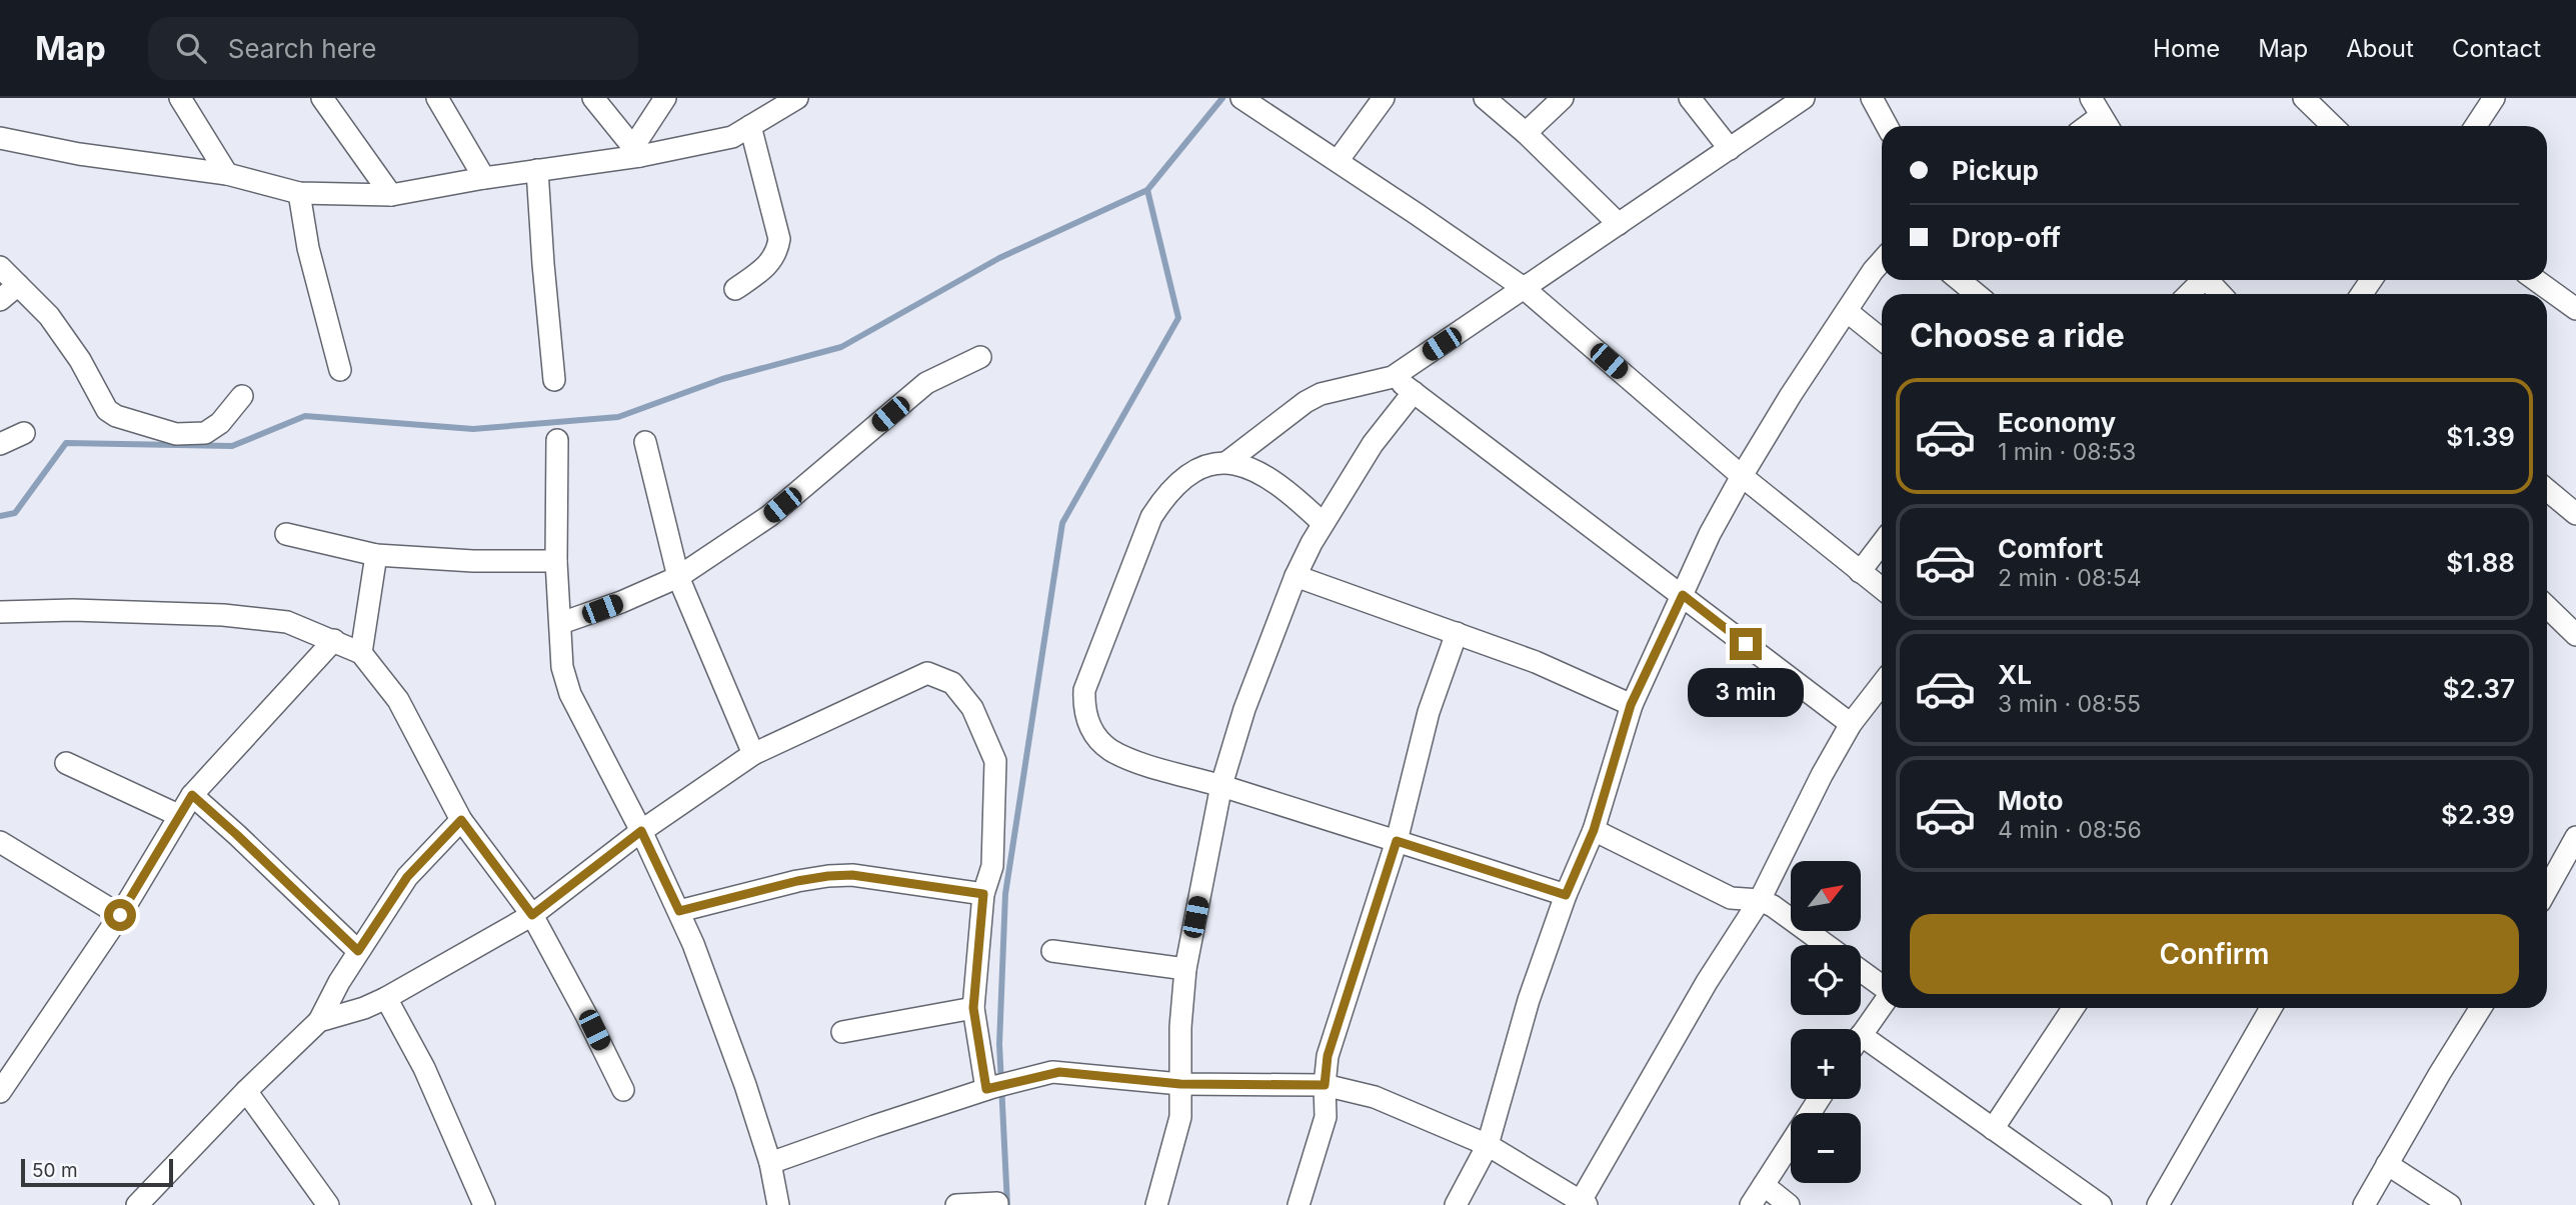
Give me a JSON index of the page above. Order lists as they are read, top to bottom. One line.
{"scale_bar":"50 m","north":"top right","page":{"header":"Map","search":"Search here","nav":["Home","Map","About","Contact"],"banner":["Pickup","Drop-off"],"heading":"Choose a ride","list":[{"name":"Economy","note":"1 min · 08:53","value":"$1.39"},{"name":"Comfort","note":"2 min · 08:54","value":"$1.88"},{"name":"XL","note":"3 min · 08:55","value":"$2.37"},{"name":"Moto","note":"4 min · 08:56","value":"$2.39"}],"bubble":"3 min","map_buttons":["+","−"],"buttons":"Confirm","scale":"50 m"}}
